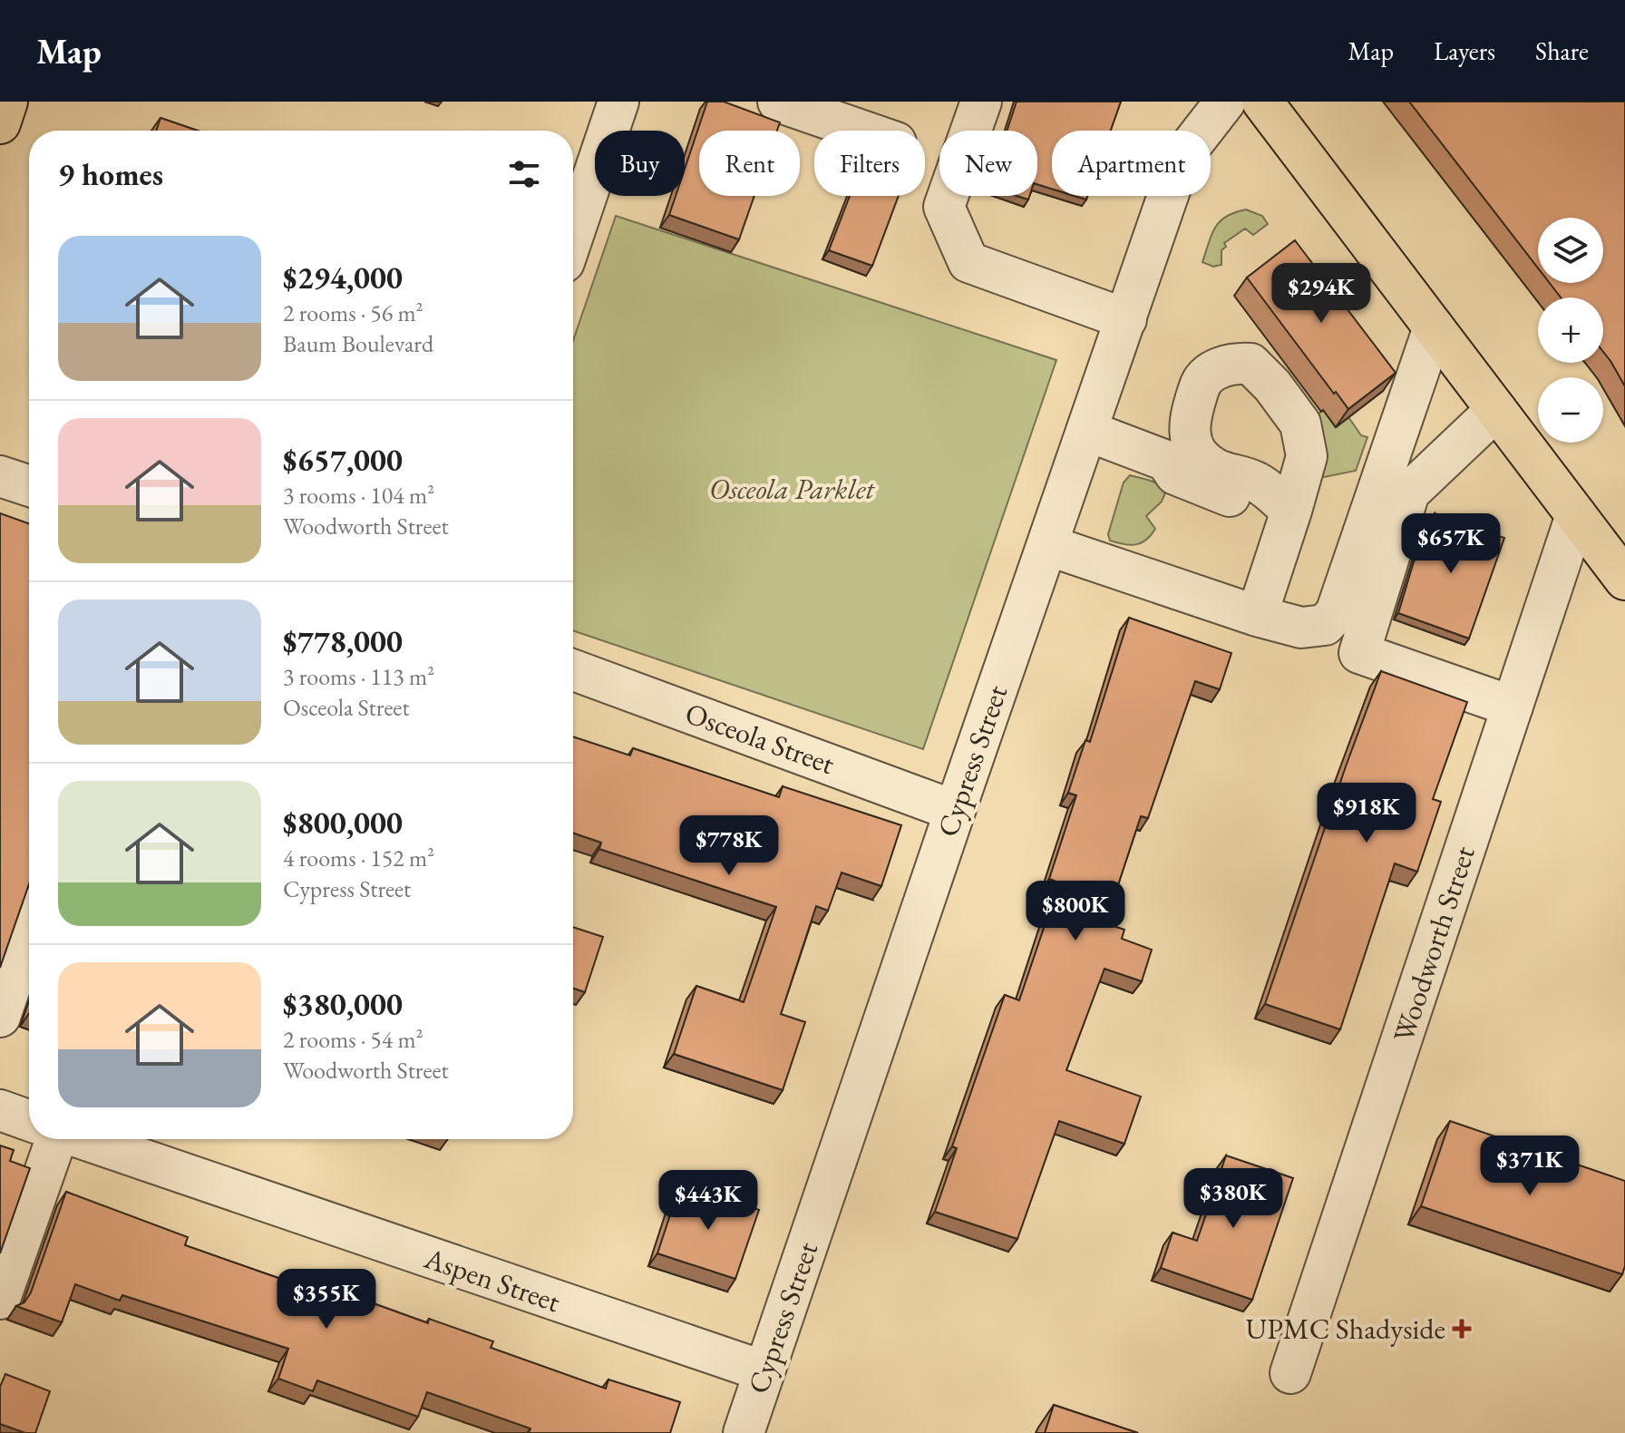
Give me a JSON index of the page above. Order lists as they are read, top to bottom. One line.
{"streets":{"street":["Osceola Street","Cypress Street","Woodworth Street","Aspen Street"]},"crossings":[["Osceola Street","Cypress Street"],["Cypress Street","Aspen Street"]],"parks":["Osceola Parklet"],"places":{"health":["UPMC Shadyside"]},"page":{"header":"Map","nav":["Map","Layers","Share"],"chip":["Buy","Rent","Filters","New","Apartment"],"heading":"9 homes","map_buttons":["+","−"],"list":[{"name":"$294,000","note":"2 rooms · 56 m² · Baum Boulevard"},{"name":"$657,000","note":"3 rooms · 104 m² · Woodworth Street"},{"name":"$778,000","note":"3 rooms · 113 m² · Osceola Street"},{"name":"$800,000","note":"4 rooms · 152 m² · Cypress Street"},{"name":"$380,000","note":"2 rooms · 54 m² · Woodworth Street"}],"price":["$294K","$657K","$918K","$778K","$800K","$371K","$380K","$443K","$355K"]}}
